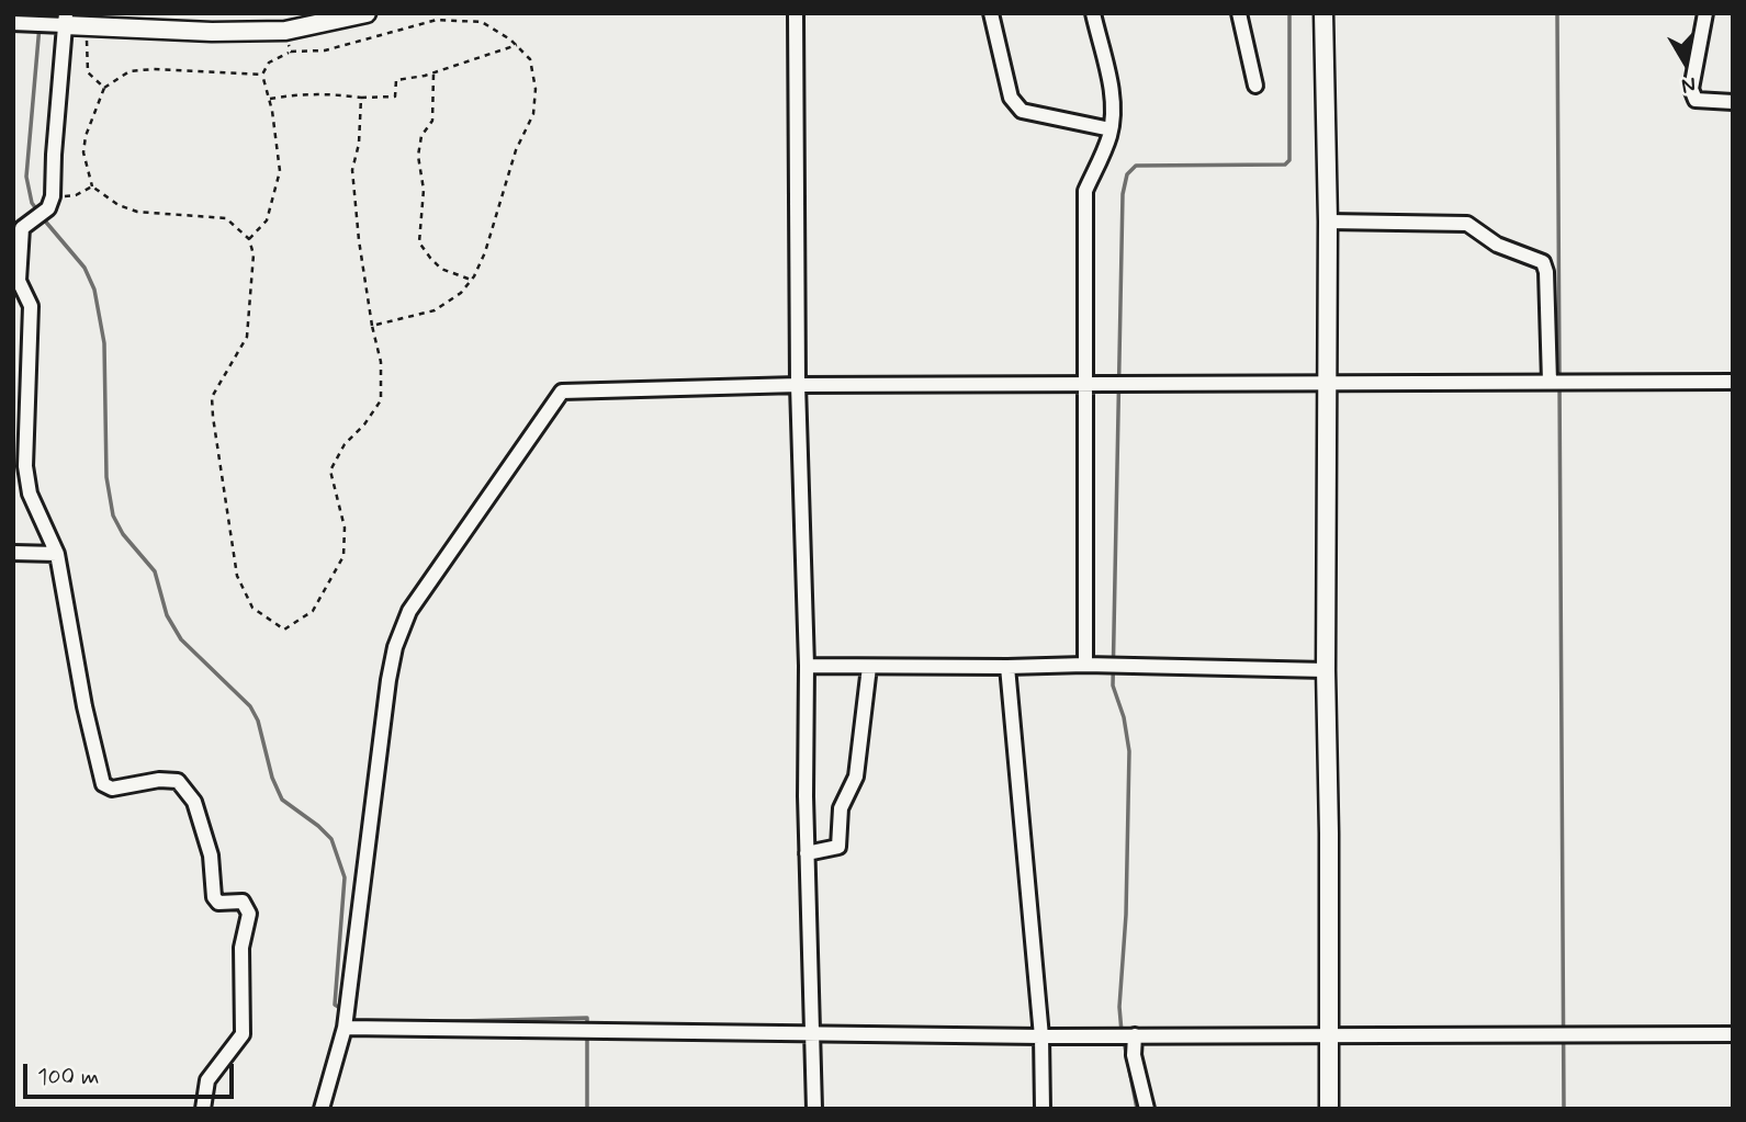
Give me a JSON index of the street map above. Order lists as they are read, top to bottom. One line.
{"scale_bar":"100 m","north":"bottom"}
